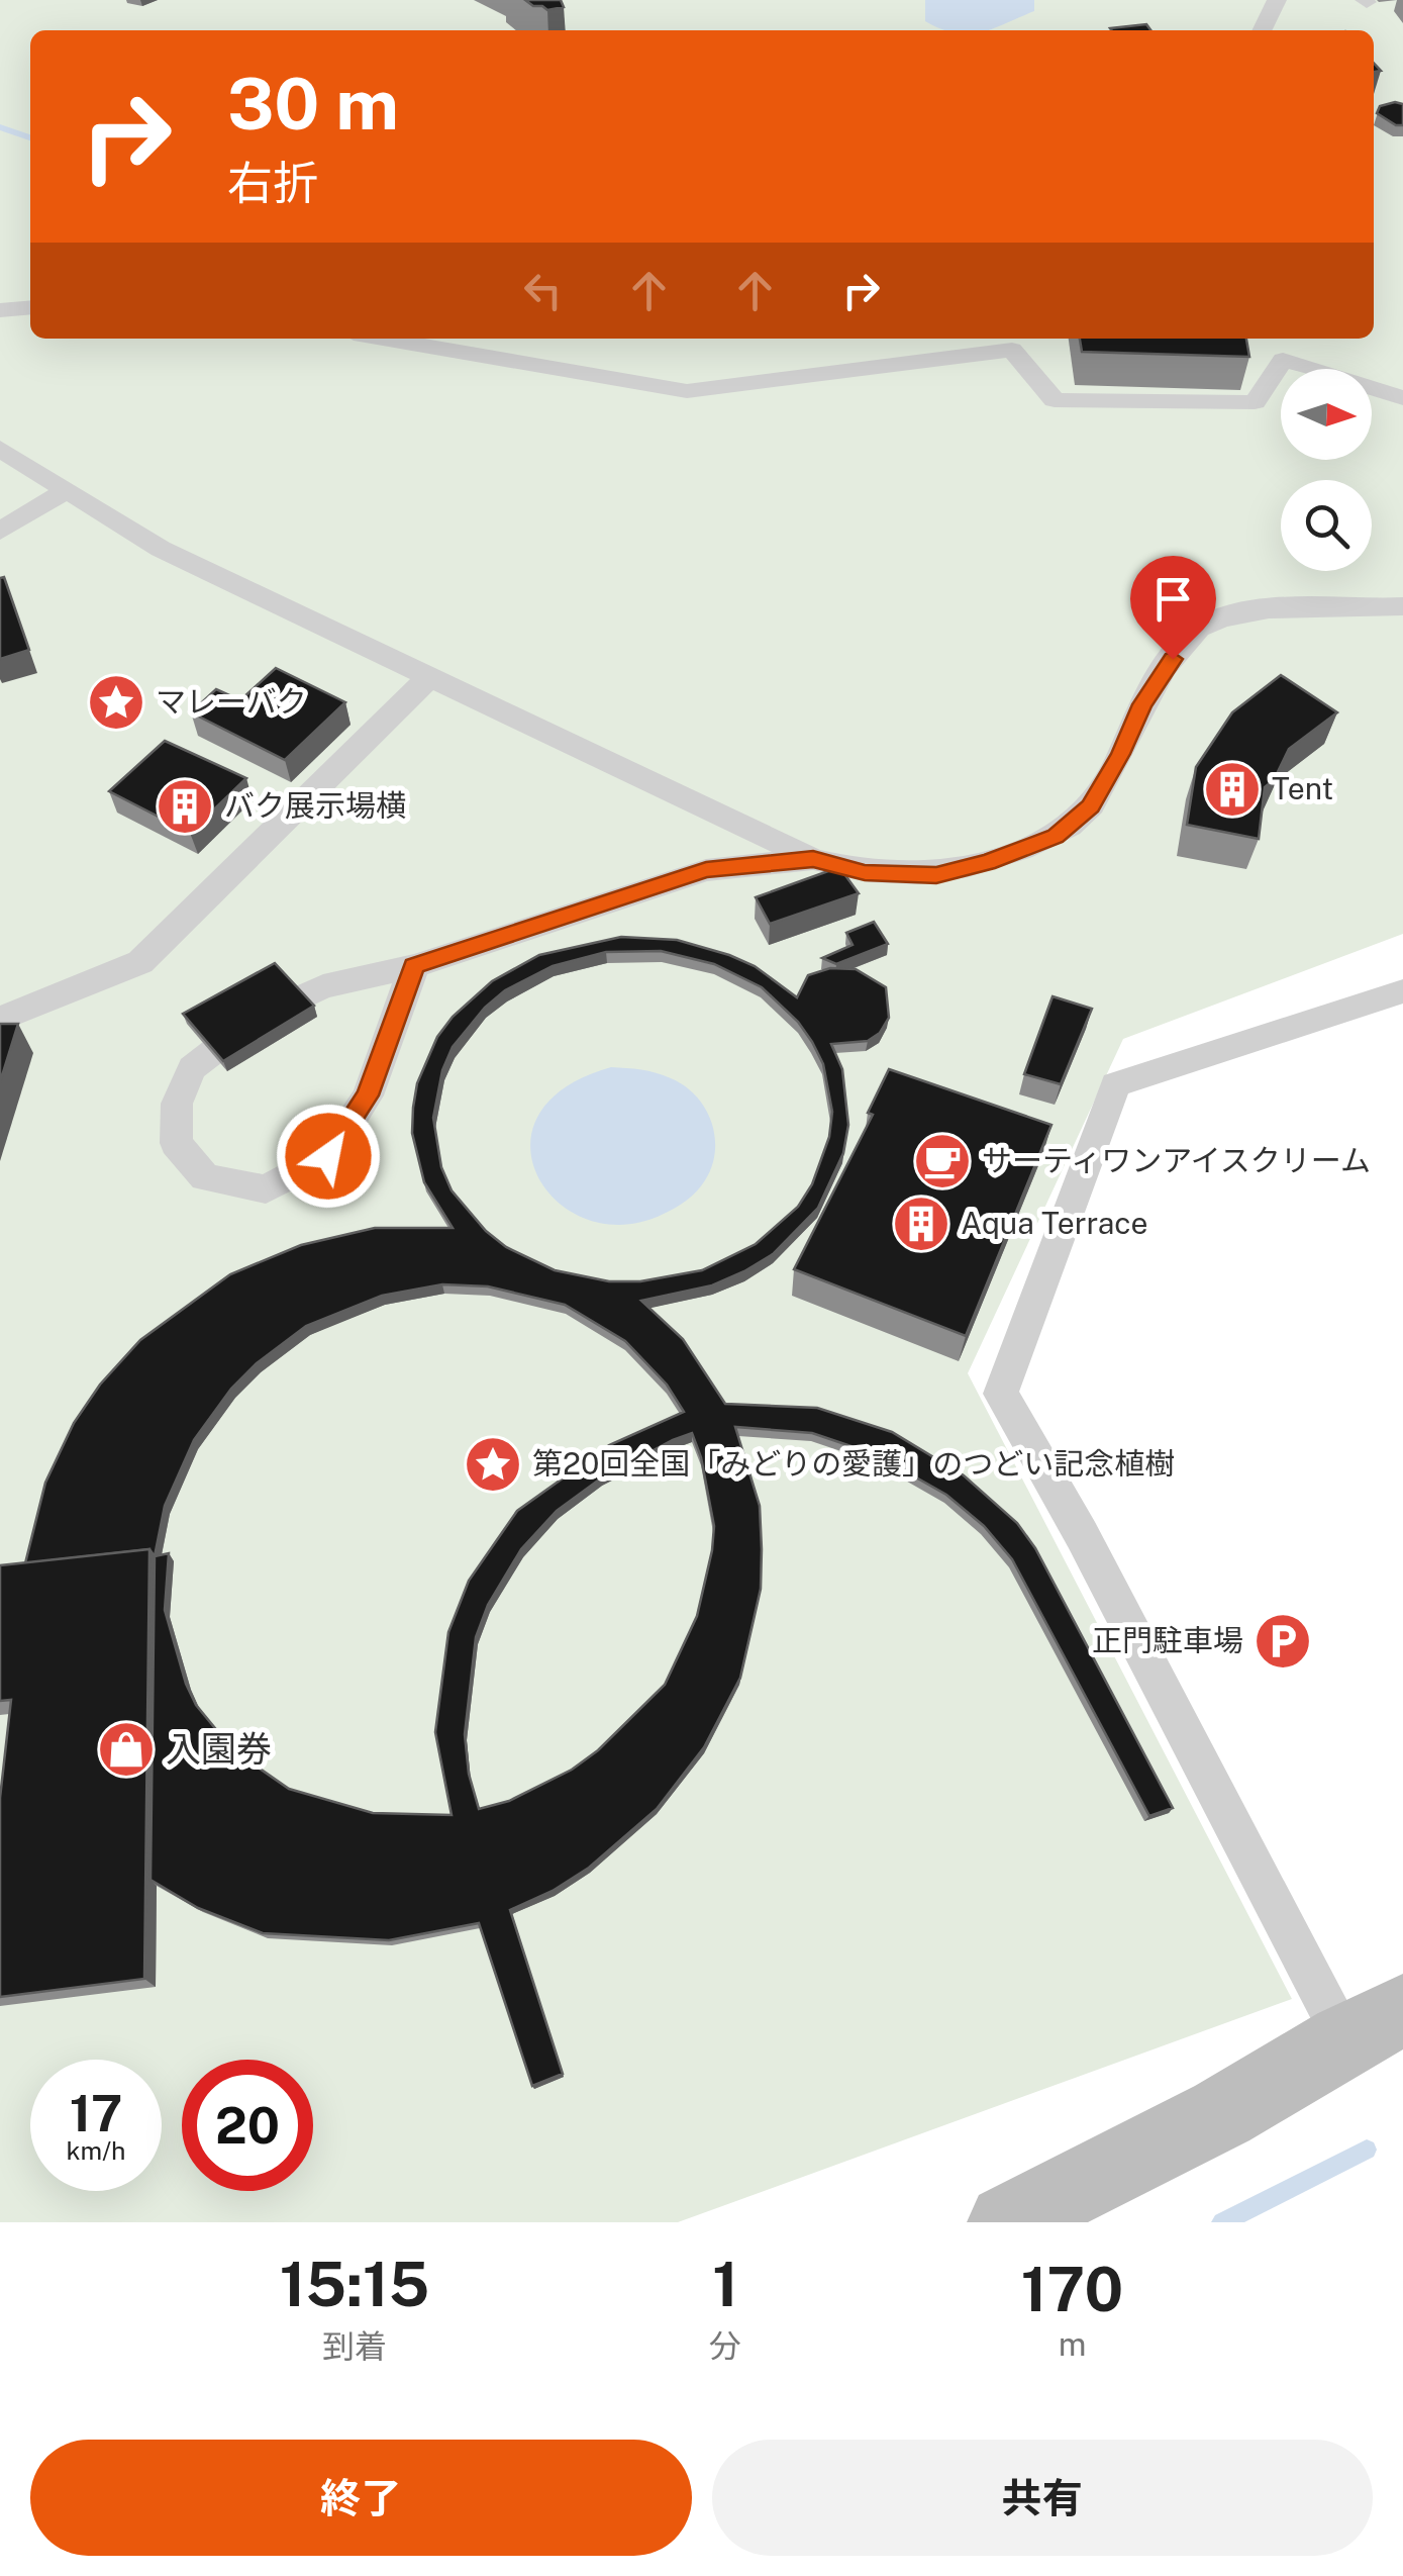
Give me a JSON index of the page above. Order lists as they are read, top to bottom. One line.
{"places":{"place":["マレーバク","第20回全国「みどりの愛護」のつどい記念植樹"],"building":["Tent","バク展示場横","Aqua Terrace"],"cafe":["サーティワンアイスクリーム"],"parking":["正門駐車場"],"shop":["入園券"]},"north":"right","page":{"turn":["30 m","右折"],"speed":"17 km/h","limit":"20","eta":["15:15","到着","1","分","170","m"],"buttons":["終了","共有"]}}
